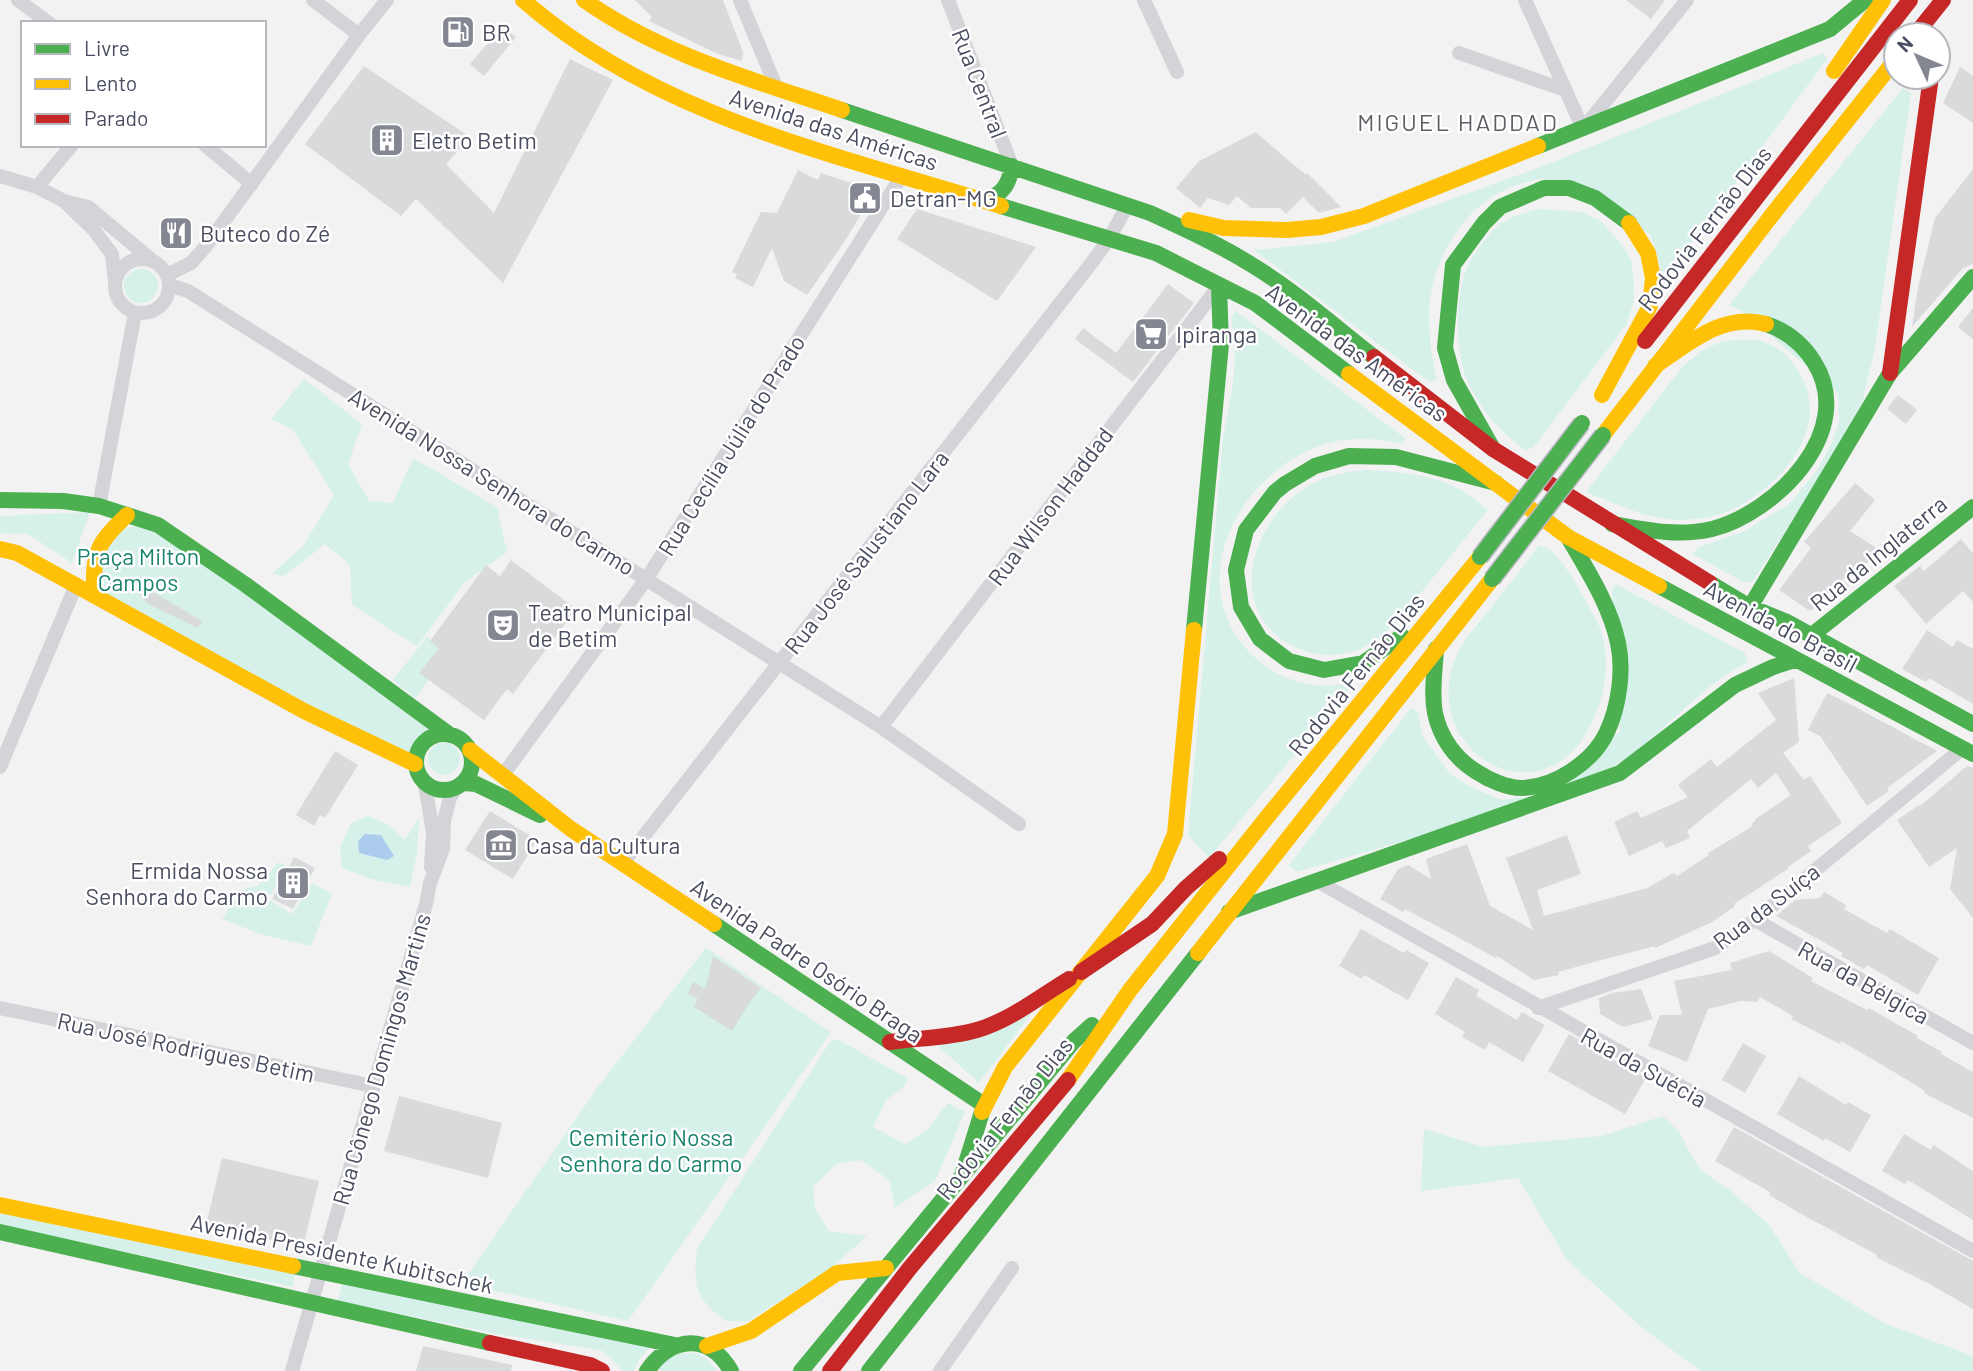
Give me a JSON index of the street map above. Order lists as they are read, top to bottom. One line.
{"streets":{"main road":["Avenida das Américas","Rodovia Fernão Dias","Rua da Inglaterra","Avenida do Brasil","Avenida Padre Osório Braga","Avenida Presidente Kubitschek"],"street":["Rua Central","Rua Cecília Júlia do Prado","Avenida Nossa Senhora do Carmo","Rua Wilson Haddad","Rua José Salustiano Lara","Rua da Suíça","Rua da Bélgica","Rua José Rodrigues Betim","Rua Cônego Domingos Martins","Rua da Suécia"]},"crossings":[["Rua Central","Avenida das Américas"],["Avenida das Américas","Rua Cecília Júlia do Prado"],["Avenida das Américas","Rua Wilson Haddad"],["Avenida das Américas","Rua José Salustiano Lara"],["Avenida das Américas","Avenida do Brasil"],["Rua Cecília Júlia do Prado","Avenida Nossa Senhora do Carmo"],["Rua Cecília Júlia do Prado","Avenida Padre Osório Braga"],["Avenida Nossa Senhora do Carmo","Rua Wilson Haddad"],["Avenida Nossa Senhora do Carmo","Rua José Salustiano Lara"],["Rua José Salustiano Lara","Avenida Padre Osório Braga"],["Rua da Inglaterra","Avenida do Brasil"],["Avenida do Brasil","Rua da Suíça"],["Rua da Suíça","Rua da Bélgica"],["Rua da Suíça","Rua da Suécia"],["Avenida Padre Osório Braga","Rua Cônego Domingos Martins"],["Rua José Rodrigues Betim","Rua Cônego Domingos Martins"],["Rua Cônego Domingos Martins","Avenida Presidente Kubitschek"]],"districts":["MIGUEL HADDAD"],"parks":["Praça Milton Campos","Cemitério Nossa Senhora do Carmo"],"places":{"fuel station":["BR"],"building":["Eletro Betim","Ermida Nossa Senhora do Carmo"],"public building":["Detran-MG"],"restaurant":["Buteco do Zé"],"supermarket":["Ipiranga"],"theatre":["Teatro Municipal de Betim"],"museum":["Casa da Cultura"]},"legend":["Livre","Lento","Parado"],"north":"top left"}
